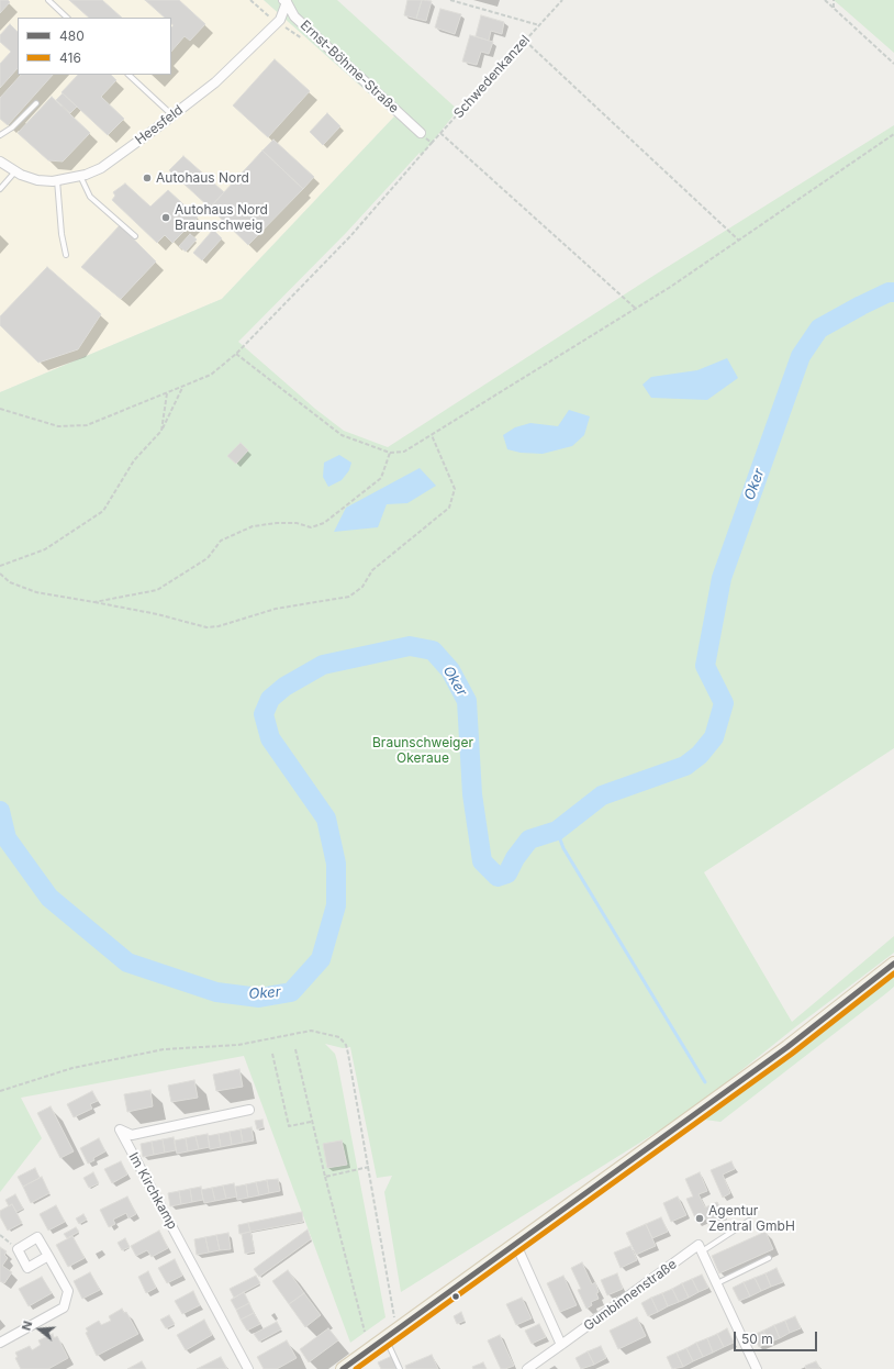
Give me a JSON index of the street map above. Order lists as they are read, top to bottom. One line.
{"streets":{"street":["Ernst-Böhme-Straße","Heesfeld","Im Kirchkamp","Gumbinnenstraße"],"path":["Schwedenkanzel"]},"crossings":[["Ernst-Böhme-Straße","Heesfeld"]],"water":["Oker"],"parks":["Braunschweiger Okeraue"],"places":["Autohaus Nord","Autohaus Nord Braunschweig","Agentur Zentral GmbH"],"lines":["transit line 480","transit line 416"],"legend":["480","416"],"scale_bar":"50 m","north":"left"}
